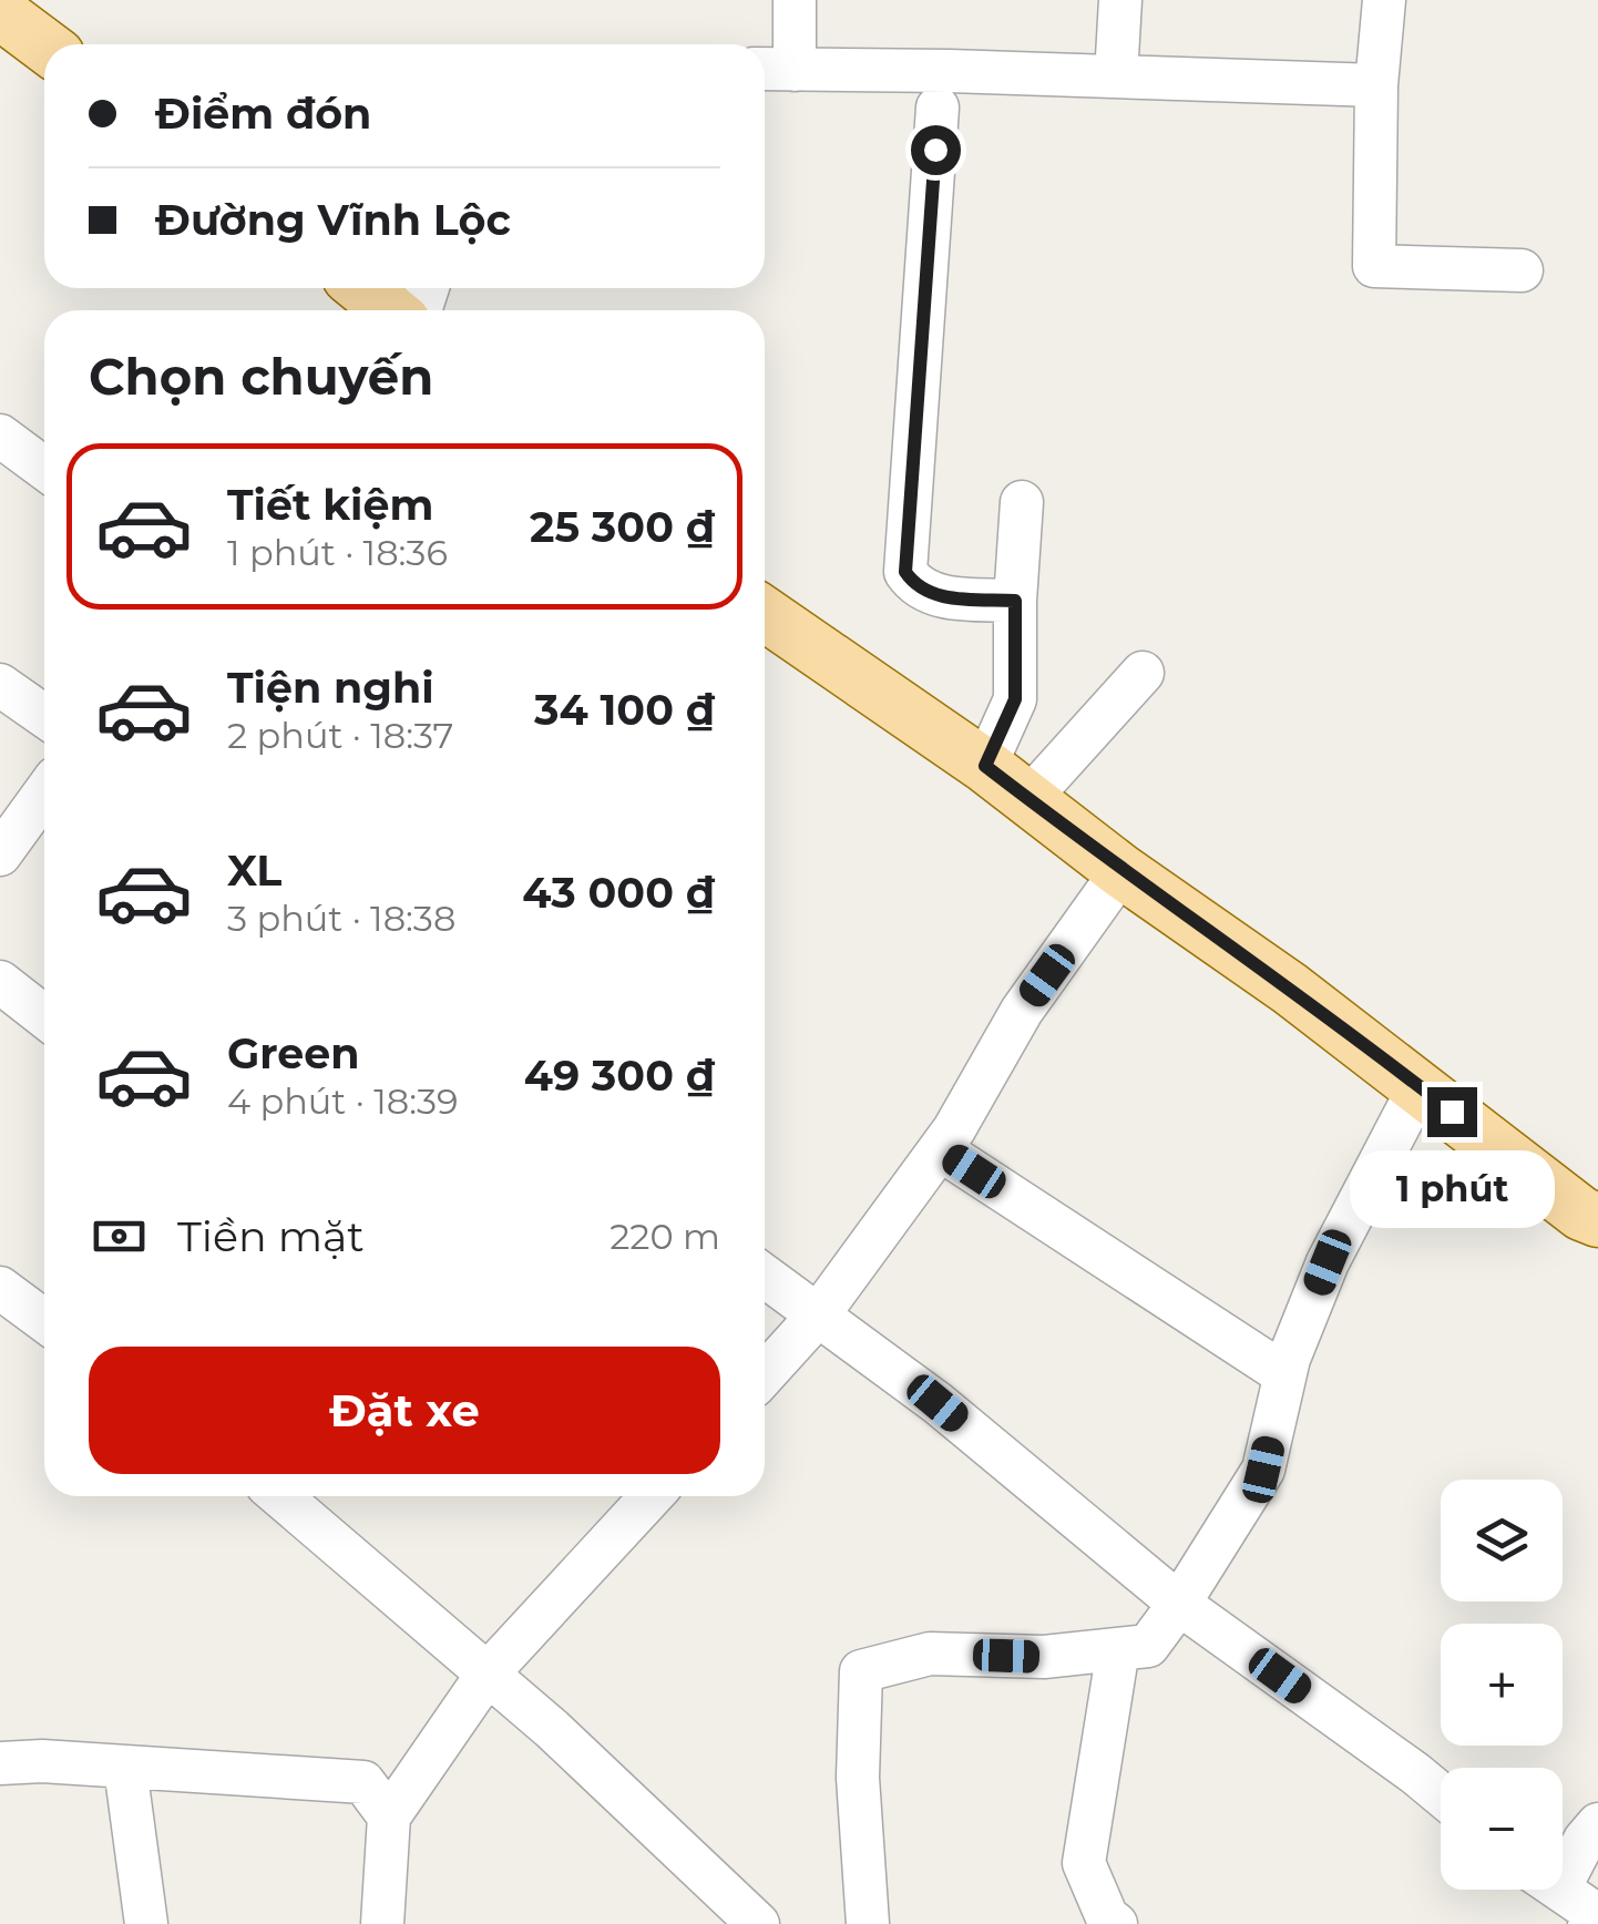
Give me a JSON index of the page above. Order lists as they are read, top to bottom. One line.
{"page":{"banner":["Điểm đón","Đường Vĩnh Lộc"],"heading":"Chọn chuyến","list":[{"name":"Tiết kiệm","note":"1 phút · 18:36","value":"25 300 ₫"},{"name":"Tiện nghi","note":"2 phút · 18:37","value":"34 100 ₫"},{"name":"XL","note":"3 phút · 18:38","value":"43 000 ₫"},{"name":"Green","note":"4 phút · 18:39","value":"49 300 ₫"}],"bubble":"1 phút","pay":["Tiền mặt","220 m"],"buttons":"Đặt xe","map_buttons":["+","−"]}}
